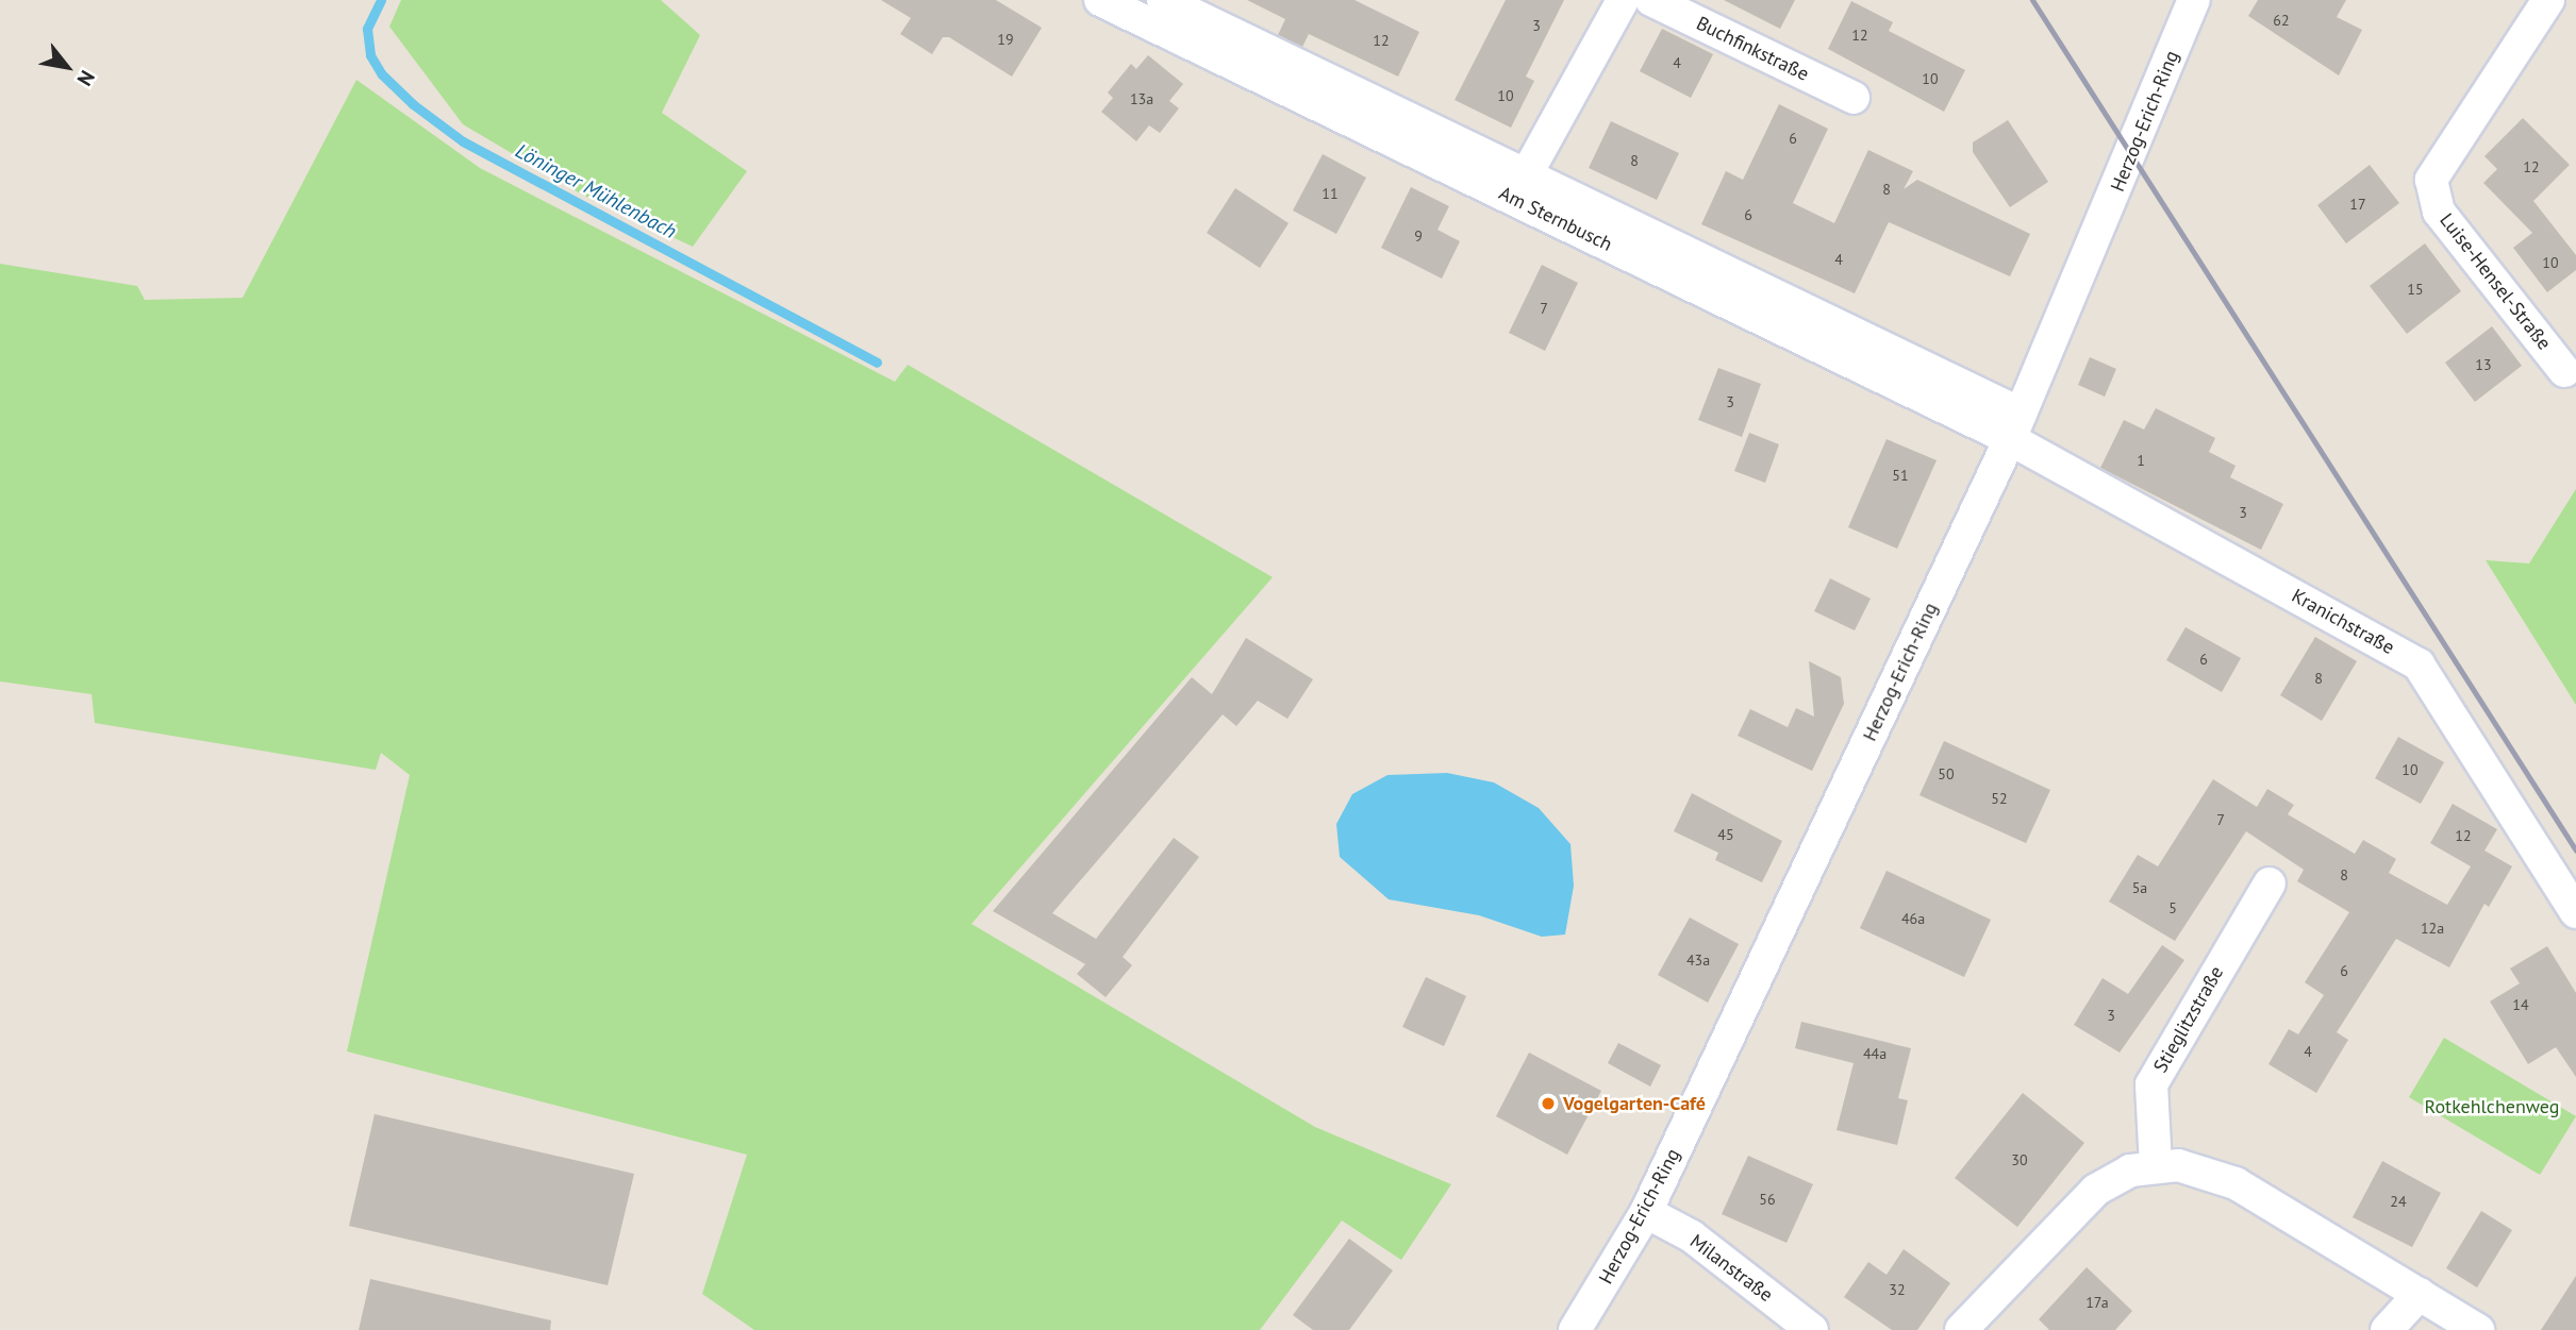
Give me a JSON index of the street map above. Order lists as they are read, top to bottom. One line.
{"streets":{"street":["Buchfinkstraße","Herzog-Erich-Ring","Am Sternbusch","Luise-Hensel-Straße","Kranichstraße","Stieglitzstraße","Milanstraße"]},"crossings":[["Herzog-Erich-Ring","Am Sternbusch"],["Herzog-Erich-Ring","Kranichstraße"],["Herzog-Erich-Ring","Milanstraße"],["Am Sternbusch","Kranichstraße"]],"water":["Löninger Mühlenbach"],"parks":["Rotkehlchenweg"],"places":["Vogelgarten-Café"],"house_numbers":["62","3","12","19","12","4","10","10","13a","6","8","12","8","11","17","6","9","4","10","15","7","13","3","1","51","3","6","8","10","50","52","7","45","12","8","5a","5","46a","12a","43a","6","14","3","4","44a","30","56","24","32","17a"],"north":"bottom right"}
